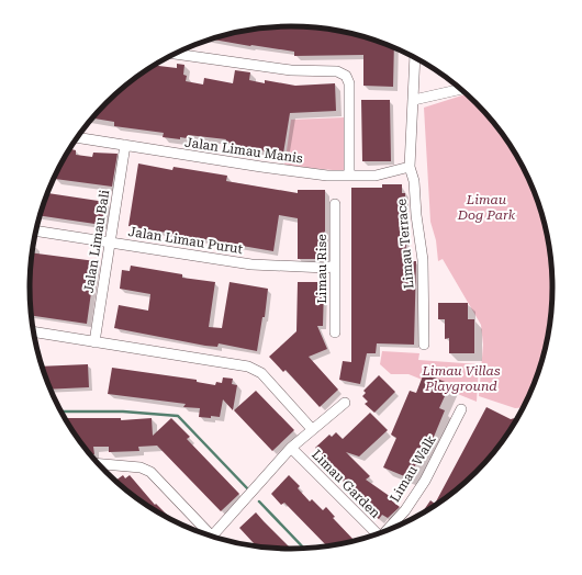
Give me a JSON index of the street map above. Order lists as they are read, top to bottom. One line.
{"streets":{"street":["Jalan Limau Manis","Jalan Limau Purut","Jalan Limau Bali","Limau Terrace","Limau Rise","Limau Walk","Limau Garden"]},"crossings":[["Jalan Limau Manis","Jalan Limau Bali"],["Jalan Limau Manis","Limau Terrace"],["Jalan Limau Purut","Jalan Limau Bali"],["Jalan Limau Purut","Limau Rise"],["Jalan Limau Bali","Limau Garden"]],"parks":["Limau Dog Park","Limau Villas Playground"]}
